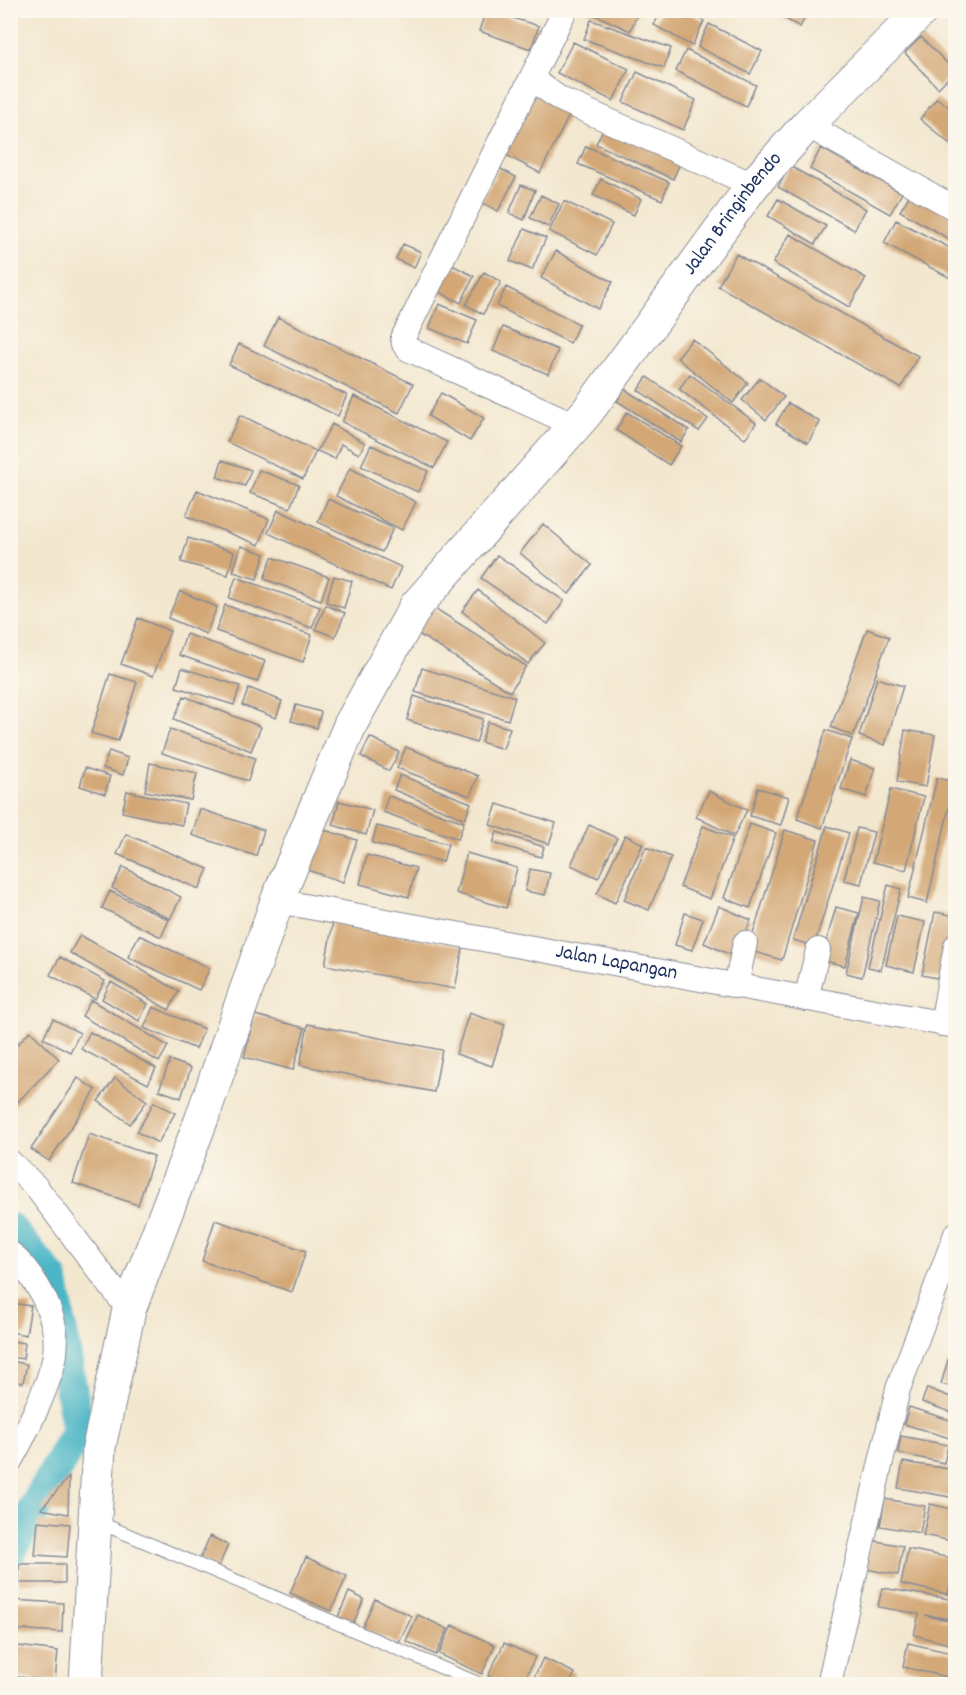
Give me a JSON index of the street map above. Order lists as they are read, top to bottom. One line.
{"streets":{"street":["Jalan Bringinbendo","Jalan Lapangan"]},"crossings":[["Jalan Bringinbendo","Jalan Lapangan"]]}
